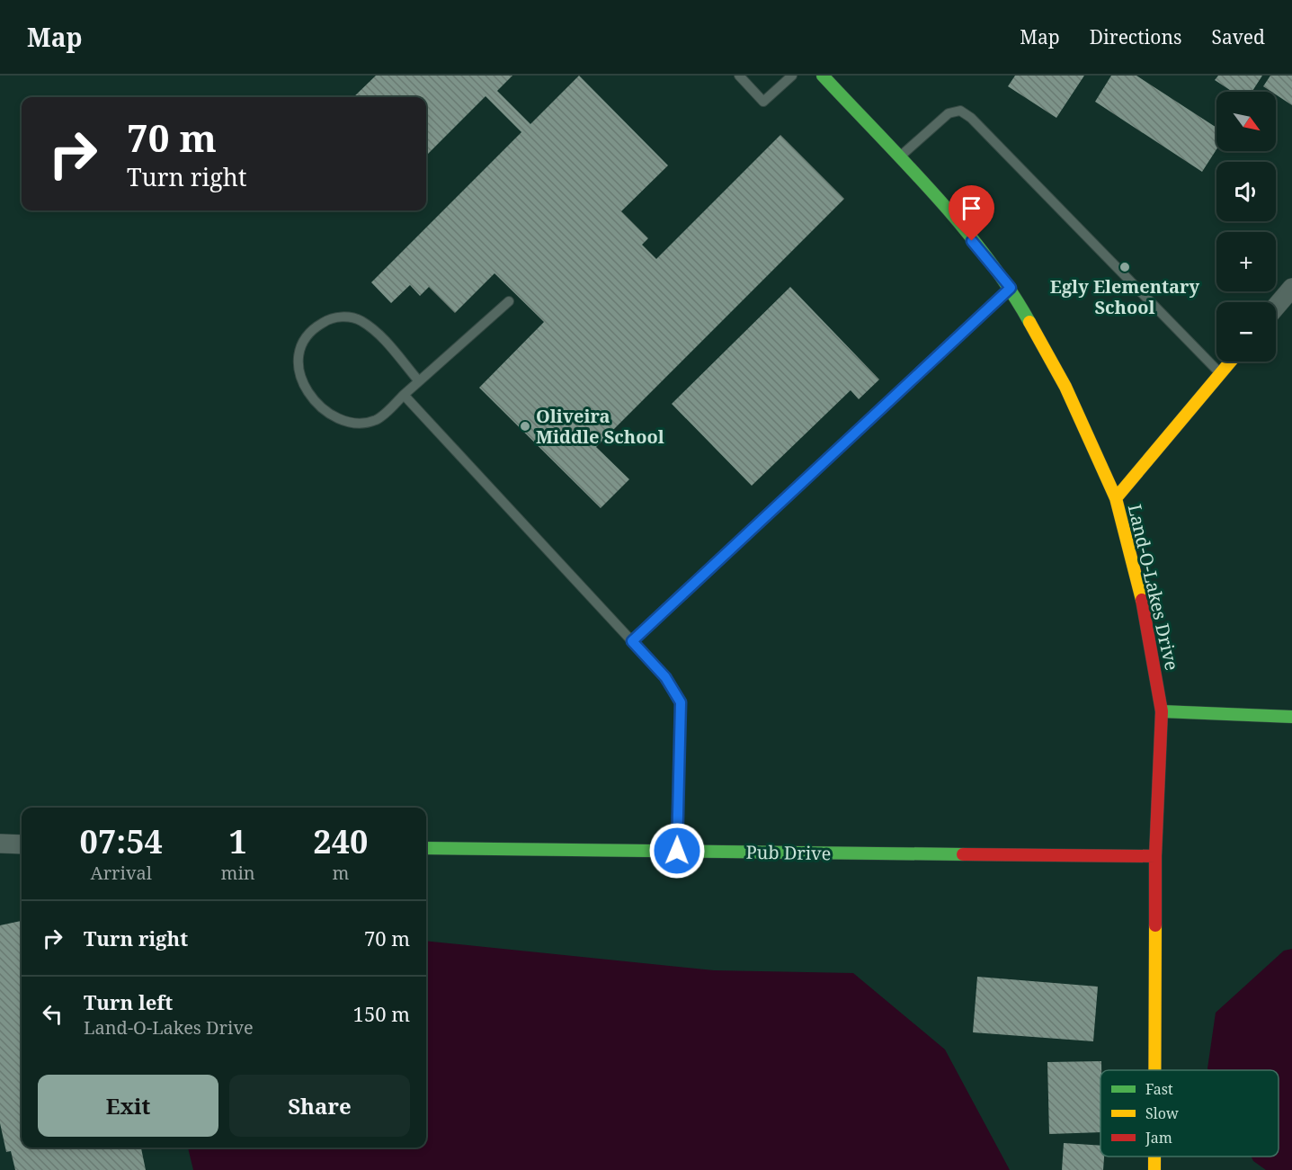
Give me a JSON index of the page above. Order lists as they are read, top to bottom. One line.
{"streets":{"street":["Land-O-Lakes Drive","Pub Drive"]},"crossings":[["Land-O-Lakes Drive","Pub Drive"]],"places":["Egly Elementary School","Oliveira Middle School"],"legend":["Fast","Slow","Jam"],"north":"bottom right","page":{"header":"Map","nav":["Map","Directions","Saved"],"map_buttons":["+","−"],"turn":["70 m","Turn right"],"eta":["07:54","Arrival","1","min","240","m"],"list":[{"name":"Turn right","value":"70 m"},{"name":"Turn left","note":"Land-O-Lakes Drive","value":"150 m"}],"buttons":["Exit","Share"]}}
